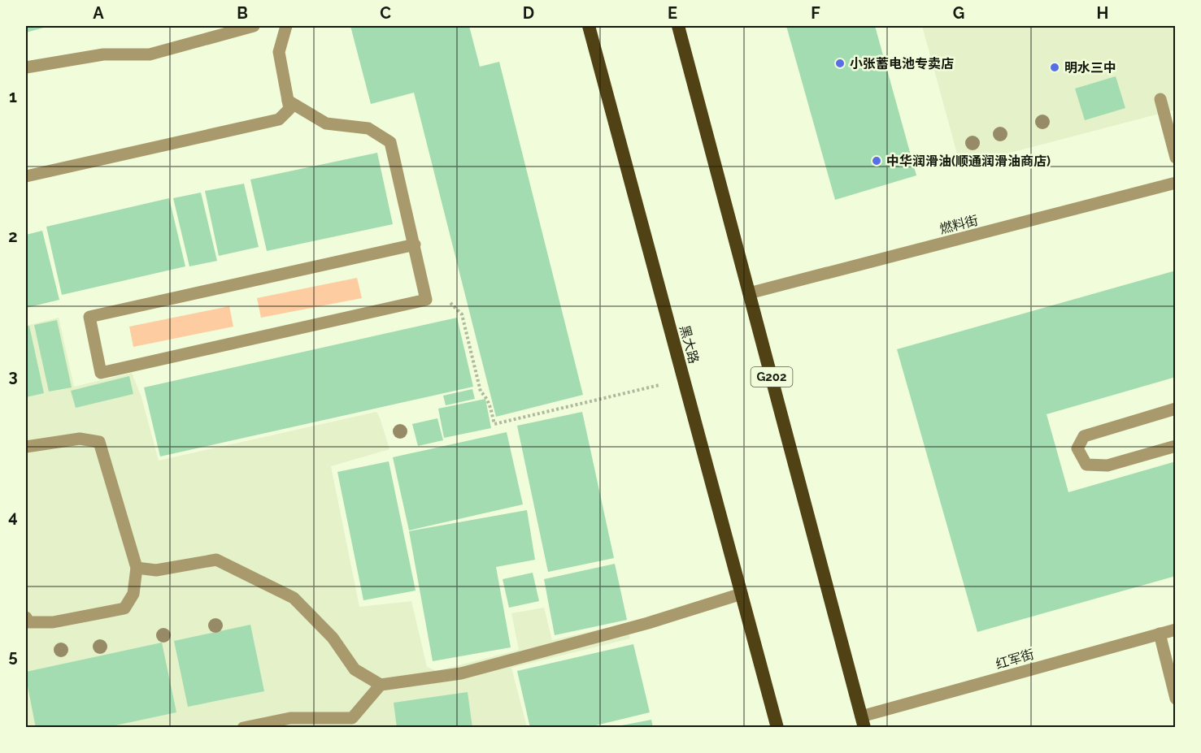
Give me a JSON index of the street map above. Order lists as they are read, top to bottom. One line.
{"streets":{"highway":["黑大路","G202"],"street":["燃料街","红军街"]},"crossings":[["燃料街","G202"],["G202","红军街"]],"places":["小张蓄电池专卖店","明水三中","中华润滑油(顺通润滑油商店)"],"grid":{"columns":["A","B","C","D","E","F","G","H"],"rows":["1","2","3","4","5"]}}
